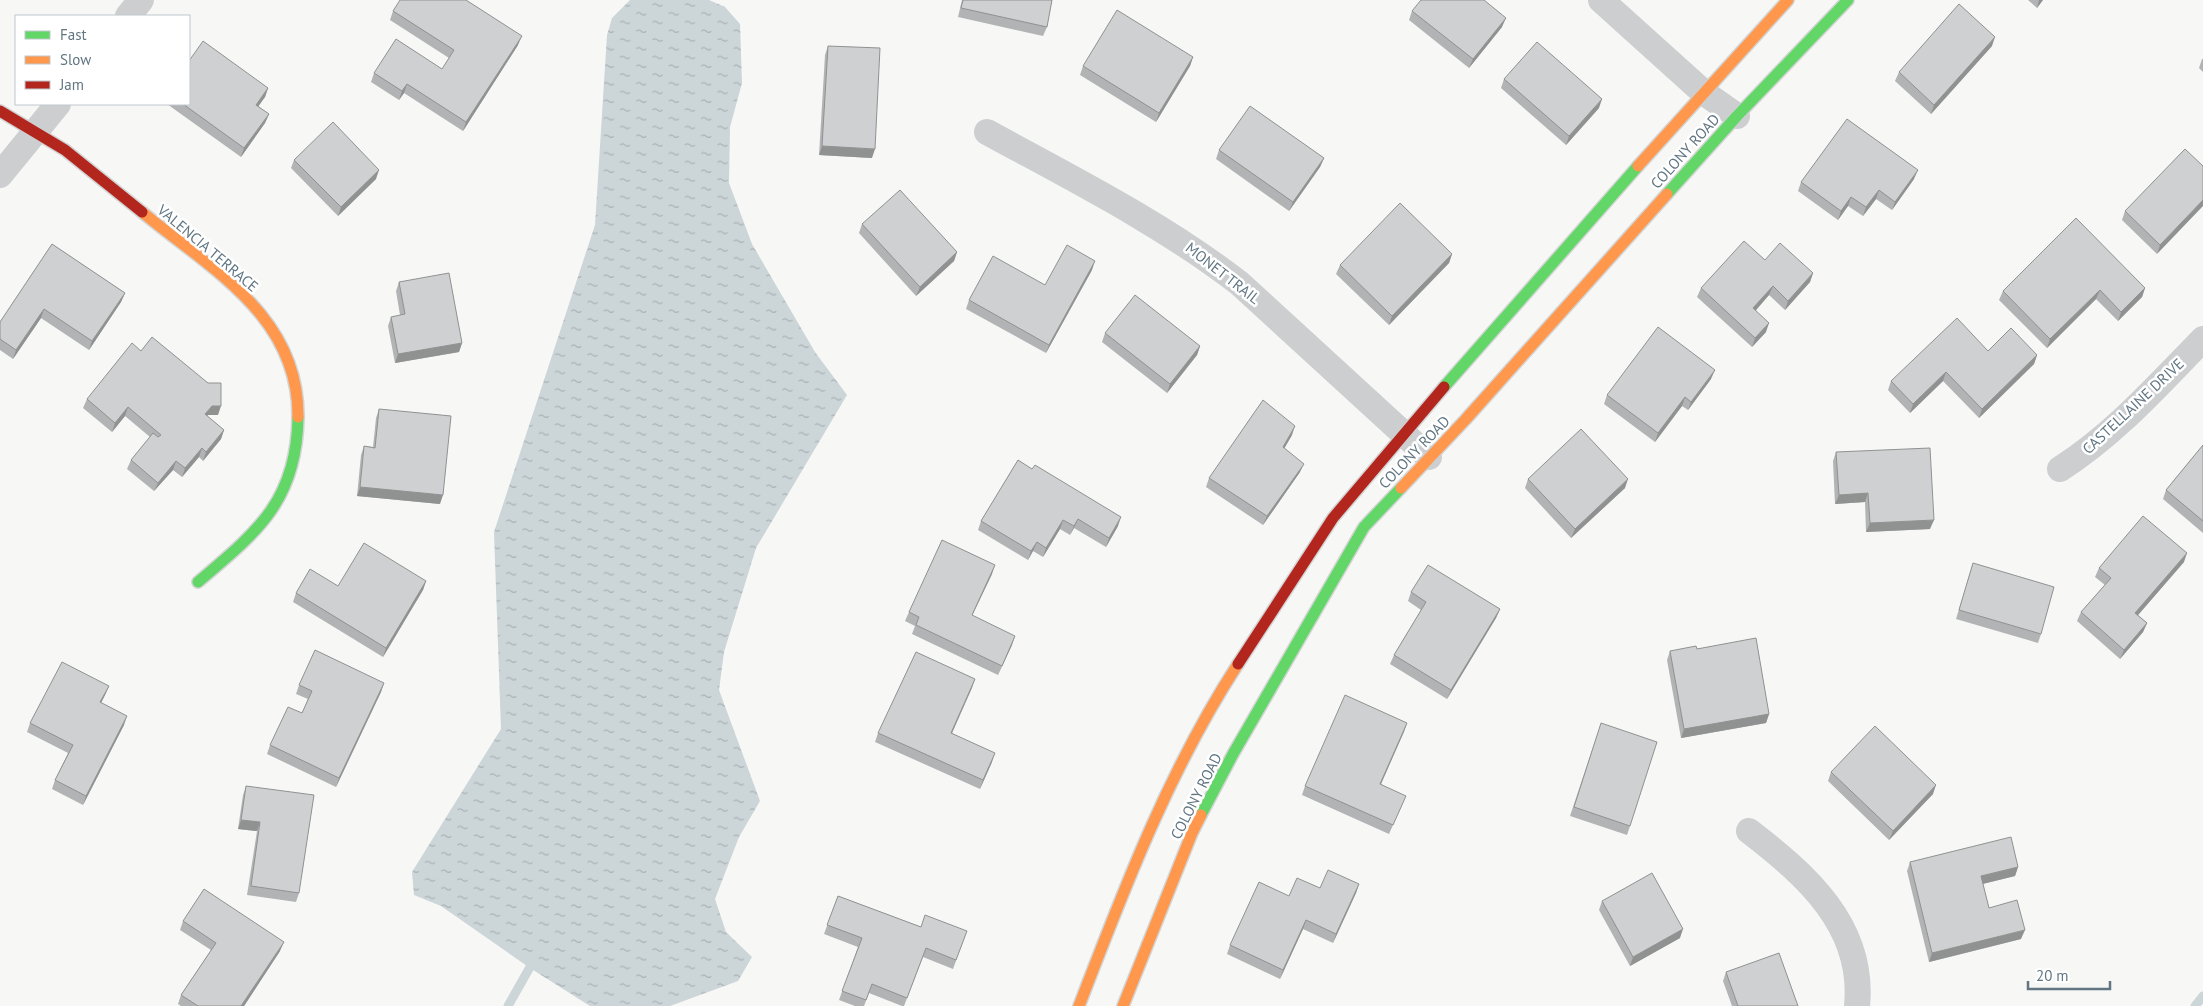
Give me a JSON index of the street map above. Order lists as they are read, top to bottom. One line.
{"streets":{"main road":["COLONY ROAD","VALENCIA TERRACE"],"street":["MONET TRAIL","CASTELLAINE DRIVE"]},"crossings":[["COLONY ROAD","MONET TRAIL"]],"legend":["Fast","Slow","Jam"],"scale_bar":"20 m"}
